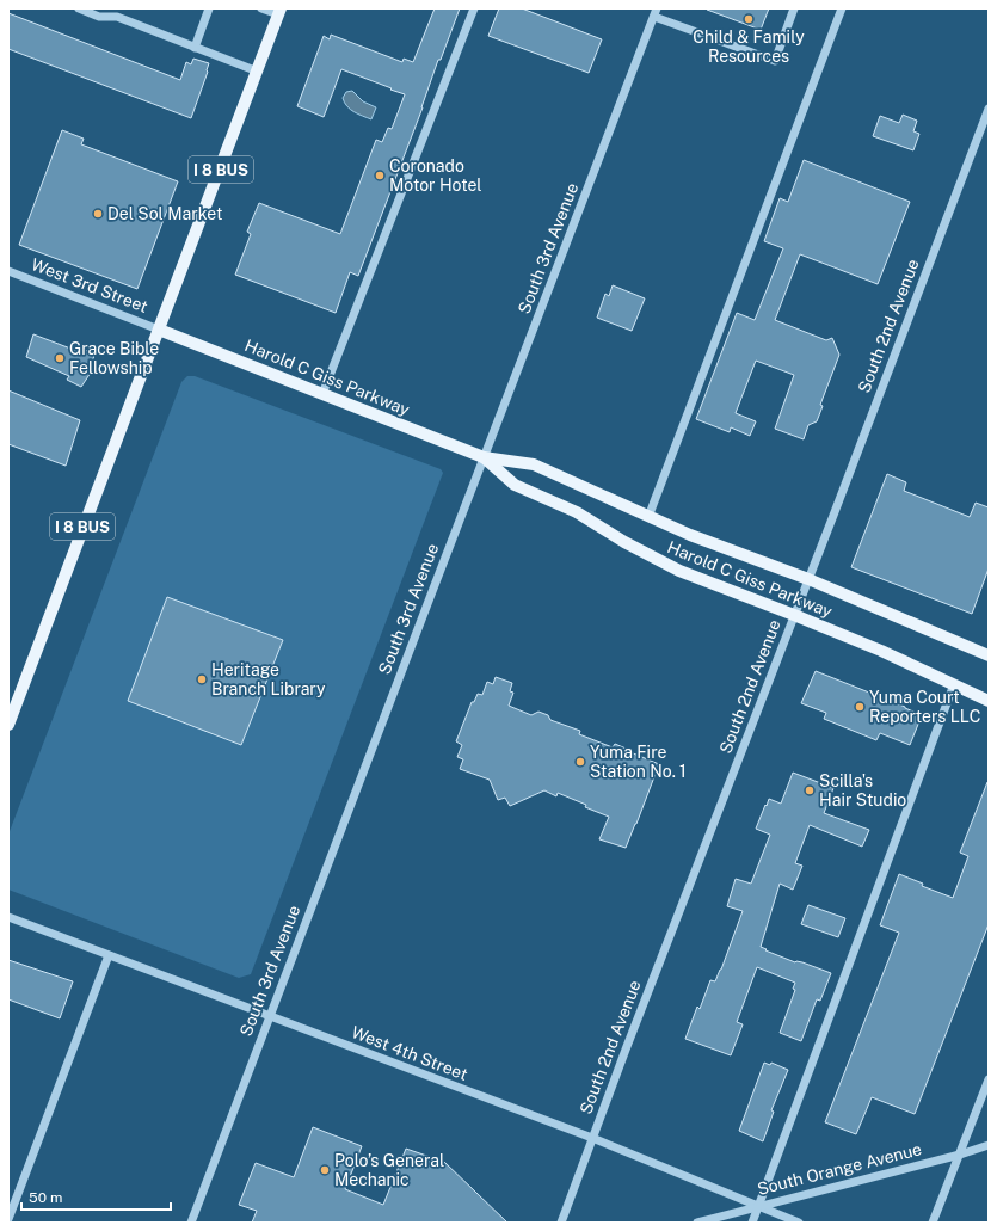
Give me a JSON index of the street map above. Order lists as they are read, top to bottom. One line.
{"streets":{"main road":["I 8 BUS","Harold C Giss Parkway"],"street":["South 3rd Avenue","West 3rd Street","South 2nd Avenue","West 4th Street","South Orange Avenue"]},"crossings":[["I 8 BUS","West 3rd Street"],["I 8 BUS","Harold C Giss Parkway"],["South 3rd Avenue","Harold C Giss Parkway"],["South 3rd Avenue","West 4th Street"],["West 3rd Street","Harold C Giss Parkway"],["South 2nd Avenue","Harold C Giss Parkway"],["South 2nd Avenue","West 4th Street"],["West 4th Street","South Orange Avenue"]],"places":["Child & Family Resources","Coronado Motor Hotel","Del Sol Market","Grace Bible Fellowship","Heritage Branch Library","Yuma Court Reporters LLC","Yuma Fire Station No. 1","Scilla's Hair Studio","Polo’s General Mechanic"],"scale_bar":"50 m"}
